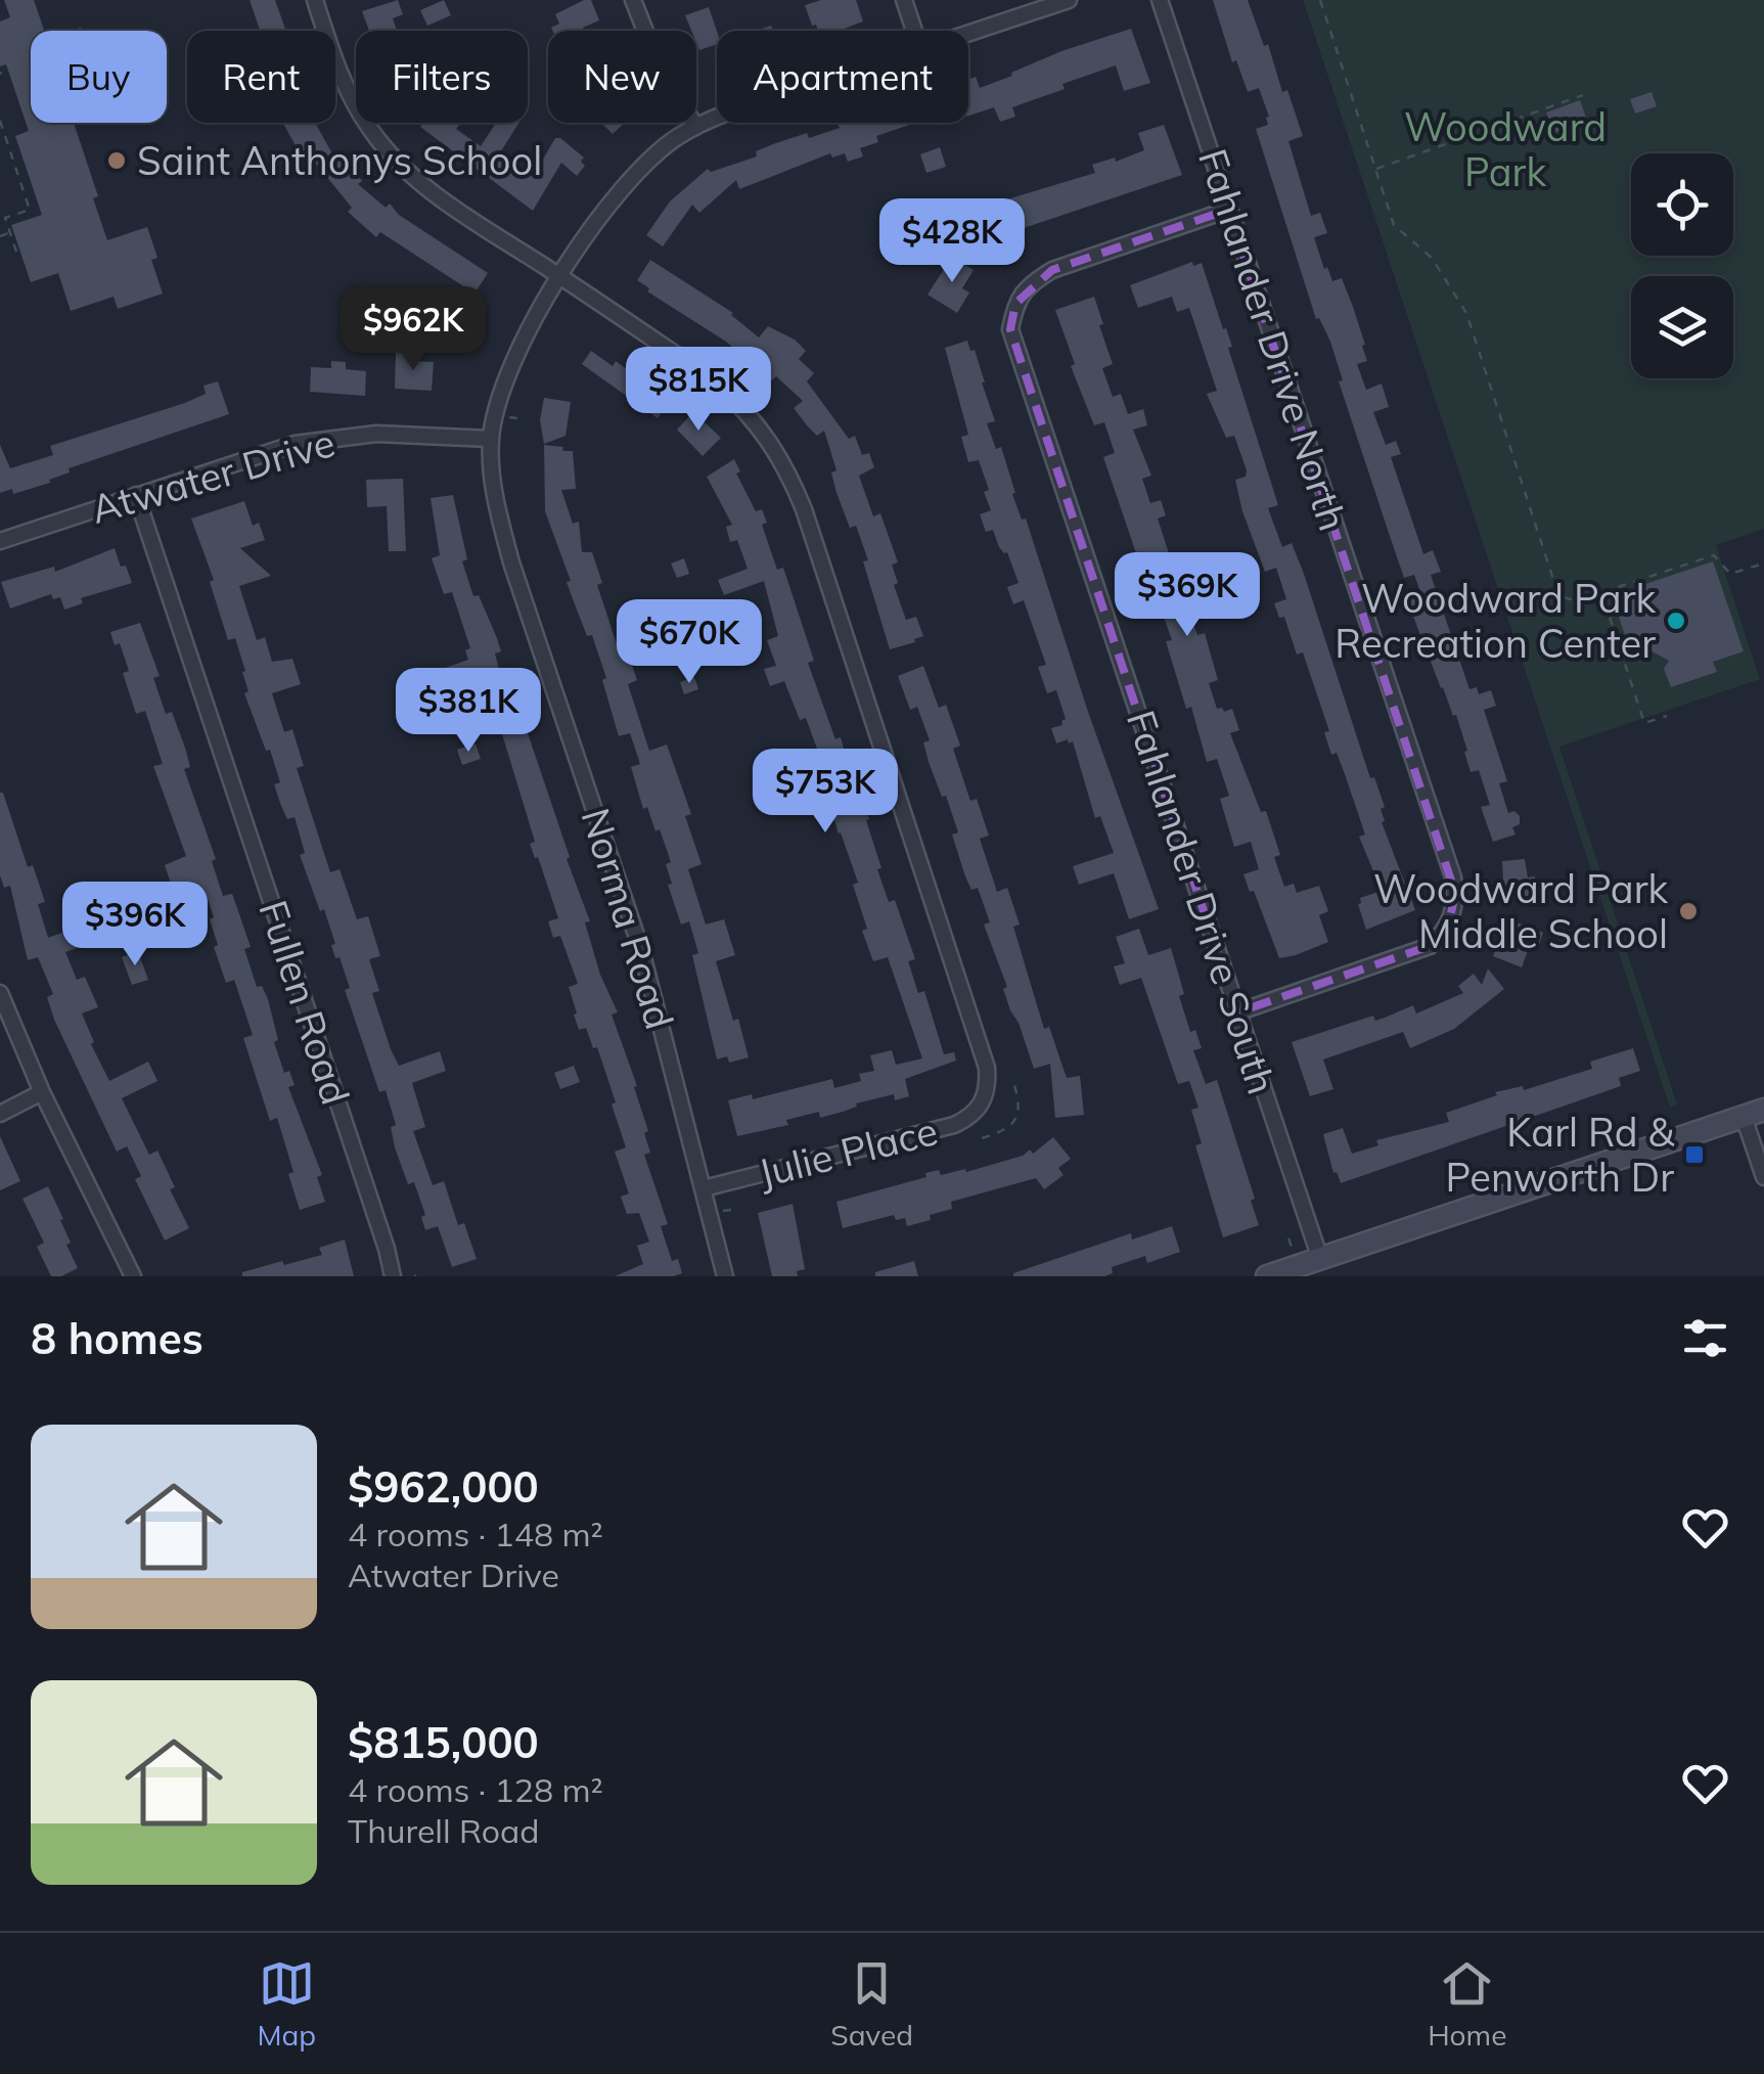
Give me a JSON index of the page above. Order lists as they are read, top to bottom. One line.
{"streets":{"street":["Fahlander Drive North","Atwater Drive","Fahlander Drive South","Norma Road","Fullen Road","Julie Place"]},"crossings":[["Fahlander Drive North","Fahlander Drive South"],["Atwater Drive","Norma Road"],["Atwater Drive","Fullen Road"],["Norma Road","Julie Place"]],"parks":["Woodward Park"],"places":{"other":["Saint Anthonys School","Woodward Park Recreation Center","Woodward Park Middle School"],"transit":["Karl Rd & Penworth Dr"]},"page":{"chip":["Buy","Rent","Filters","New","Apartment"],"price":["$428K","$962K","$815K","$369K","$670K","$381K","$753K","$396K"],"heading":"8 homes","list":[{"name":"$962,000","note":"4 rooms · 148 m² · Atwater Drive"},{"name":"$815,000","note":"4 rooms · 128 m² · Thurell Road"}],"tabs":["Map","Saved","Home"]}}
